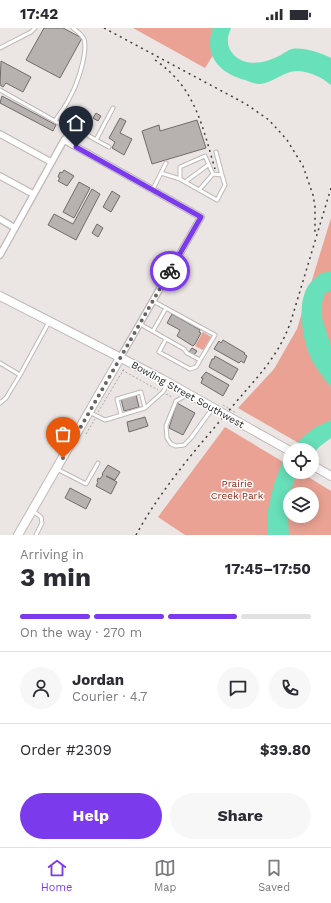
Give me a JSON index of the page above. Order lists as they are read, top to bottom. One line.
{"streets":{"main road":["Bowling Street Southwest"]},"parks":["Prairie Creek Park"],"page":{"status":"17:42","heading":["3 min","Arriving in","17:45–17:50"],"panel":["Jordan","Courier · 4.7","Order #2309","$39.80"],"bar":"On the way · 270 m","buttons":["Help","Share"],"tabs":["Home","Map","Saved"]}}
